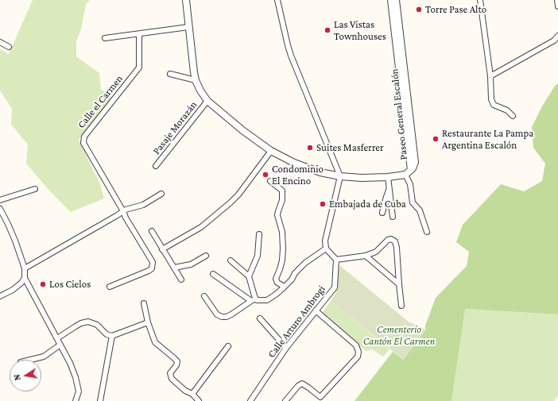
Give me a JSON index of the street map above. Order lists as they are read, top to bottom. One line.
{"streets":{"street":["Calle el Carmen","Paseo General Escalón","Pasaje Morazán","Calle Arturo Ambrogi"]},"parks":["Cementerio Cantón El Carmen"],"places":["Torre Pase Alto","Las Vistas Townhouses","Restaurante La Pampa Argentina Escalón","Suites Masferrer","Condominio El Encino","Embajada de Cuba","Los Cielos"],"north":"left"}
